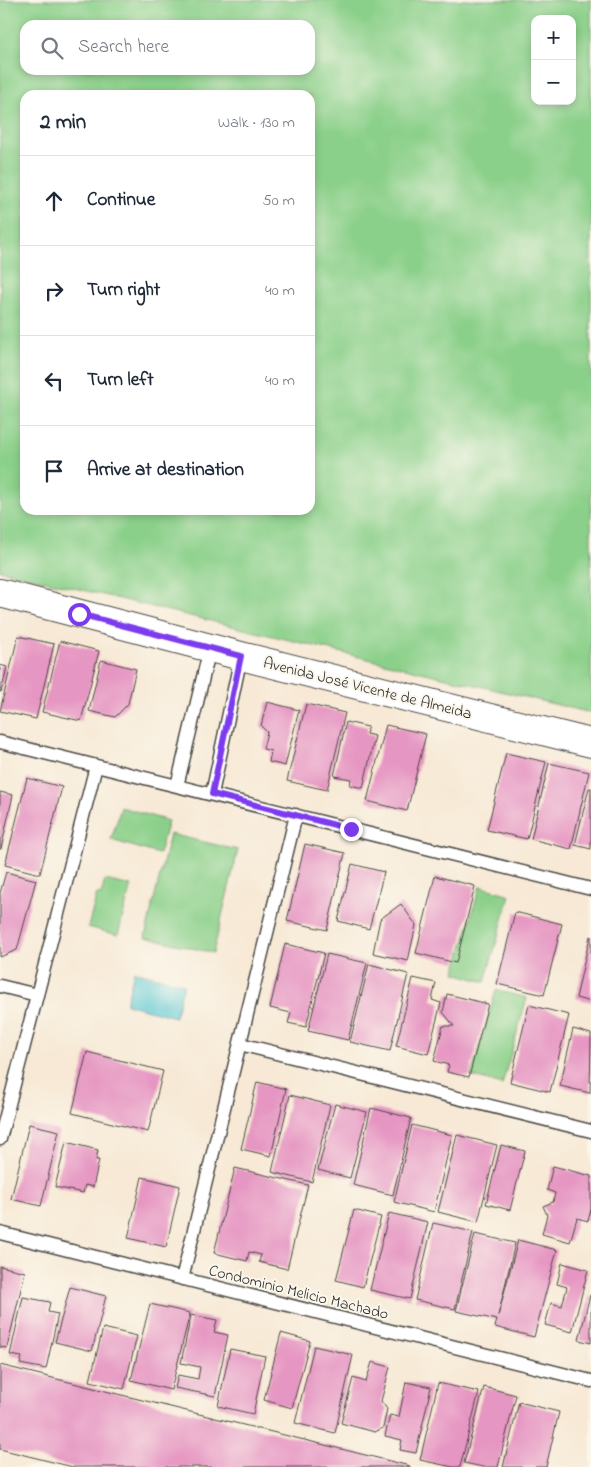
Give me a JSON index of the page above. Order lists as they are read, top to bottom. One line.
{"streets":{"street":["Avenida José Vicente de Almeida"],"lane":["Condominio Melicio Machado"]},"page":{"map_buttons":["+","−"],"search":"Search here","heading":["2 min","Walk · 130 m"],"list":[["Continue","50 m"],["Turn right","40 m"],["Turn left","40 m"],"Arrive at destination"]}}
